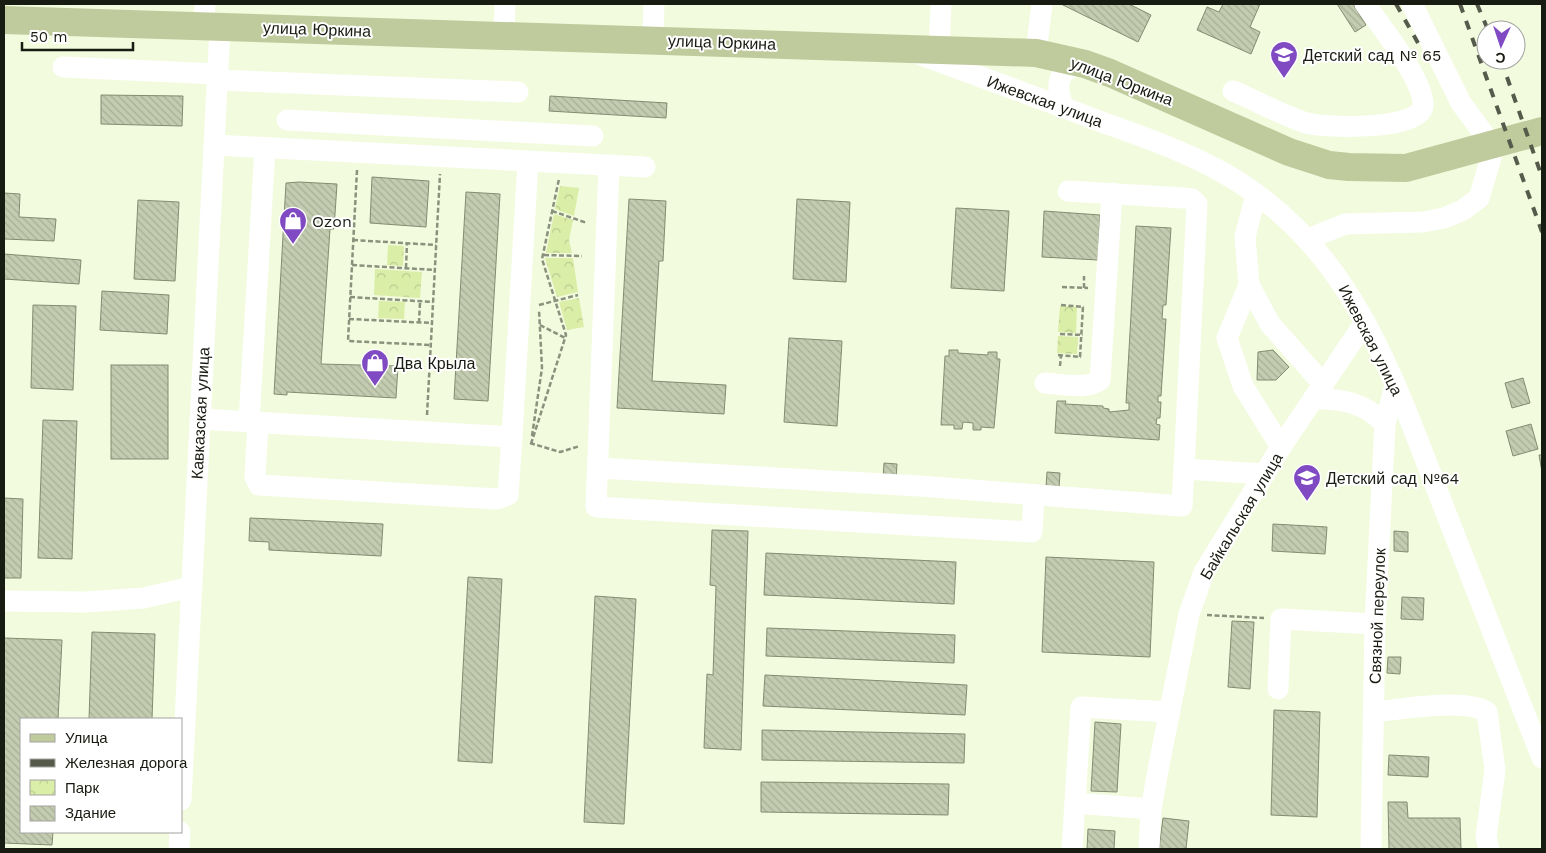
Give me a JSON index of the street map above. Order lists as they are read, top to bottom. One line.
{"streets":{"main road":["улица Юркина"],"street":["Ижевская улица","Кавказская улица","Байкальская улица","Связной переулок"]},"crossings":[["улица Юркина","Ижевская улица"],["улица Юркина","Кавказская улица"],["Ижевская улица","Байкальская улица"],["Ижевская улица","Связной переулок"]],"places":{"school or university":["Детский сад № 65","Детский сад №64"],"shop":["Ozon","Два Крыла"]},"legend":["Улица","Железная дорога","Парк","Здание"],"scale_bar":"50 m","north":"bottom"}
